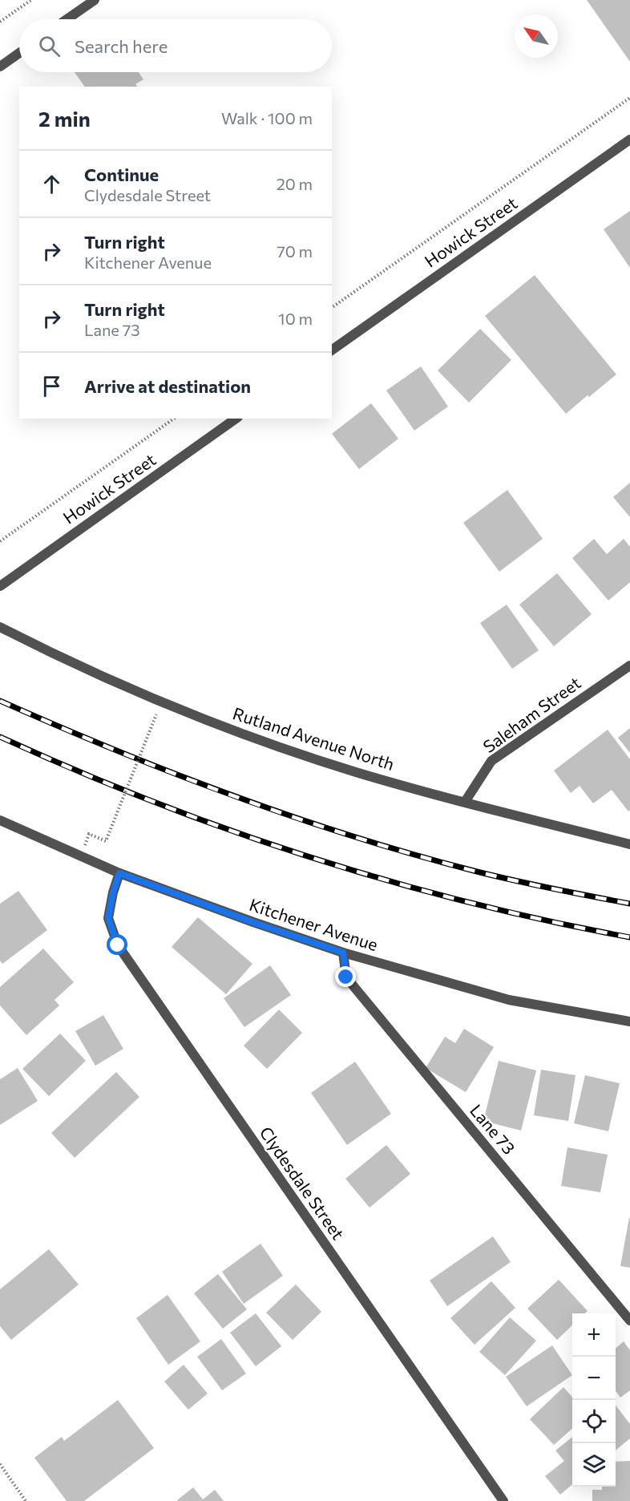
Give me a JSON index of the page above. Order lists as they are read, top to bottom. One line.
{"streets":{"street":["Howick Street","Saleham Street","Rutland Avenue North","Kitchener Avenue","Lane 73","Clydesdale Street"]},"crossings":[["Saleham Street","Rutland Avenue North"],["Kitchener Avenue","Lane 73"],["Kitchener Avenue","Clydesdale Street"]],"north":"top left","page":{"search":"Search here","heading":["2 min","Walk · 100 m"],"list":[["Continue","Clydesdale Street","20 m"],["Turn right","Kitchener Avenue","70 m"],["Turn right","Lane 73","10 m"],"Arrive at destination"],"map_buttons":["+","−"]}}
